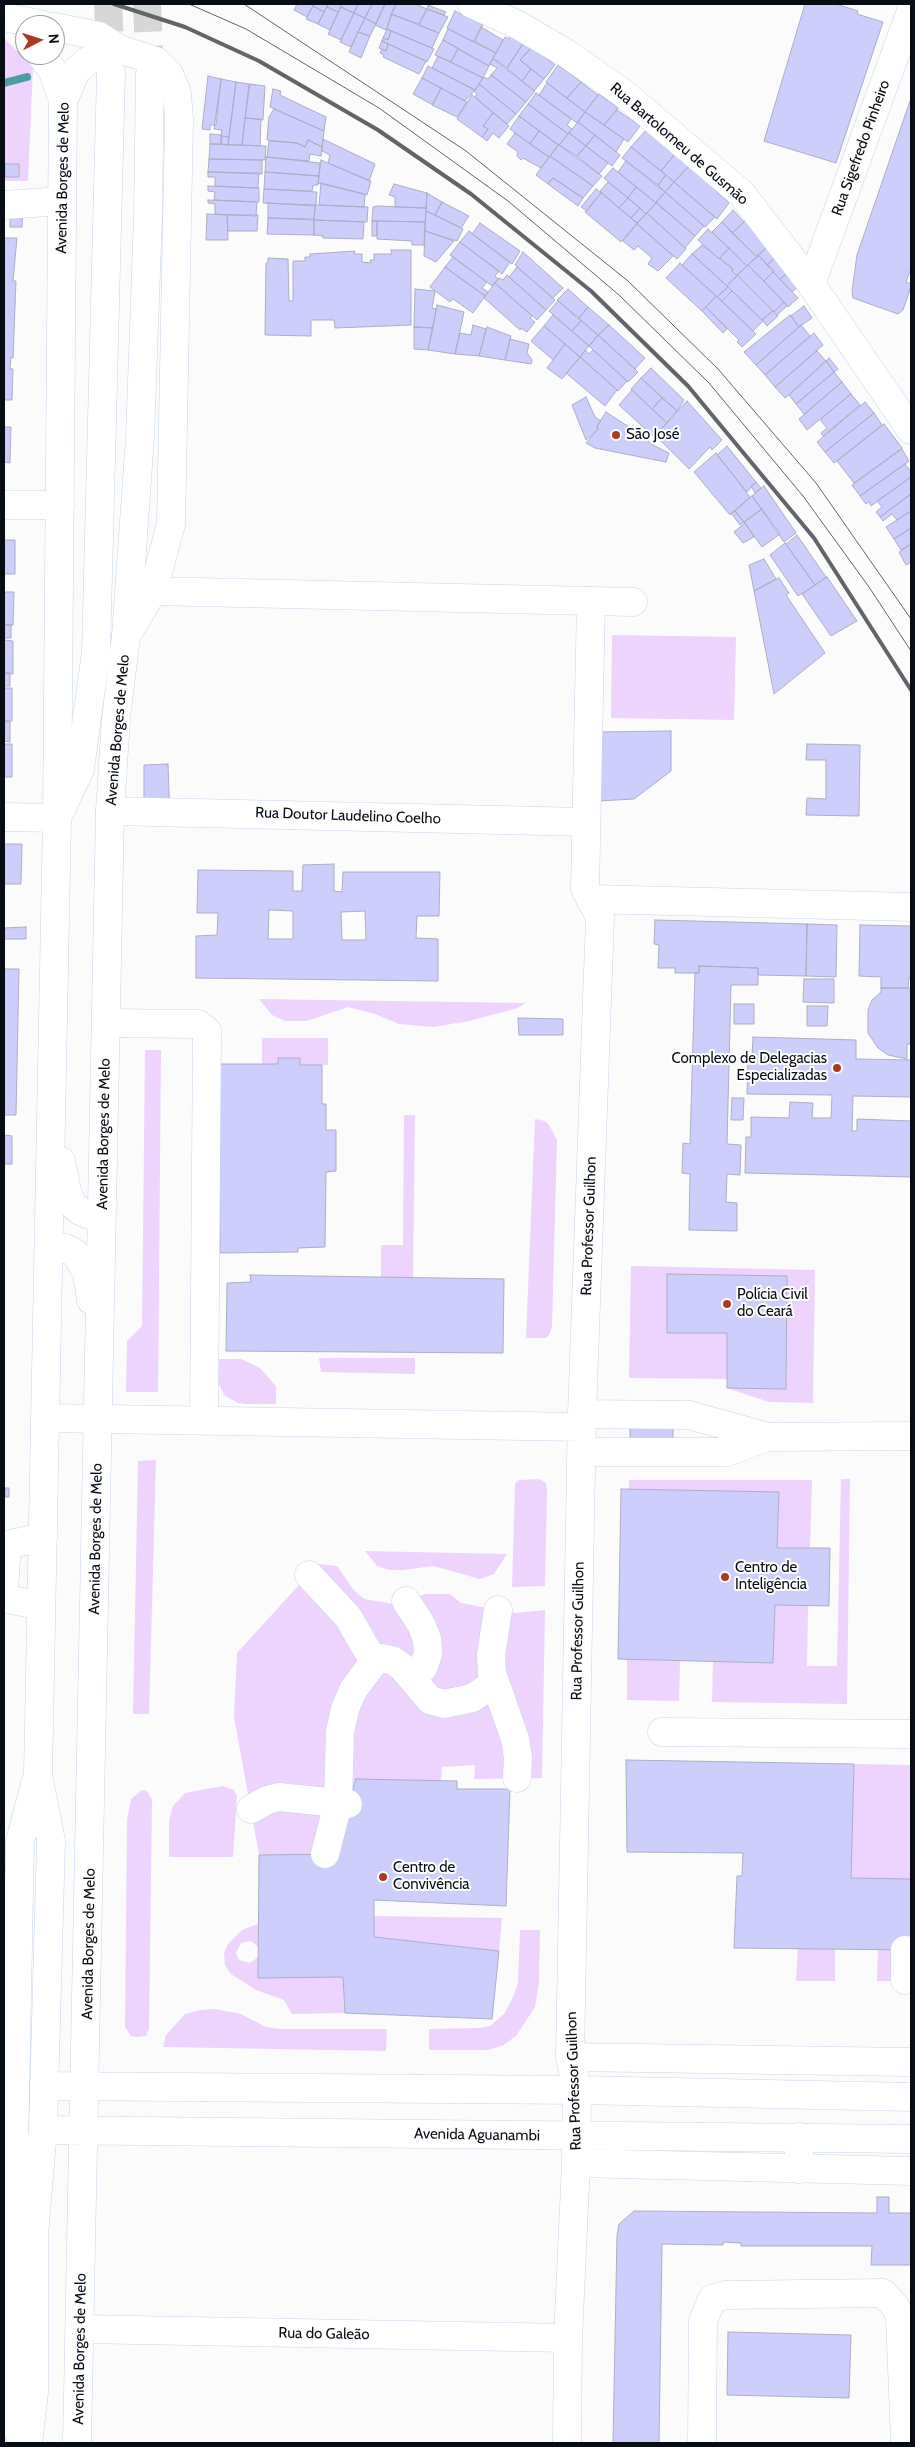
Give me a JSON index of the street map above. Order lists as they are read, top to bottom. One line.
{"streets":{"main road":["Rua Bartolomeu de Gusmão","Rua Sigefredo Pinheiro","Avenida Borges de Melo","Rua Doutor Laudelino Coelho","Rua Professor Guilhon","Avenida Aguanambi","Rua do Galeão"]},"crossings":[["Rua Bartolomeu de Gusmão","Rua Sigefredo Pinheiro"],["Avenida Borges de Melo","Rua Doutor Laudelino Coelho"],["Avenida Borges de Melo","Avenida Aguanambi"],["Avenida Borges de Melo","Rua do Galeão"],["Rua Doutor Laudelino Coelho","Rua Professor Guilhon"],["Rua Professor Guilhon","Avenida Aguanambi"],["Rua Professor Guilhon","Rua do Galeão"]],"places":["São José","Complexo de Delegacias Especializadas","Polícia Civil do Ceará","Centro de Inteligência","Centro de Convivência"],"north":"right"}
